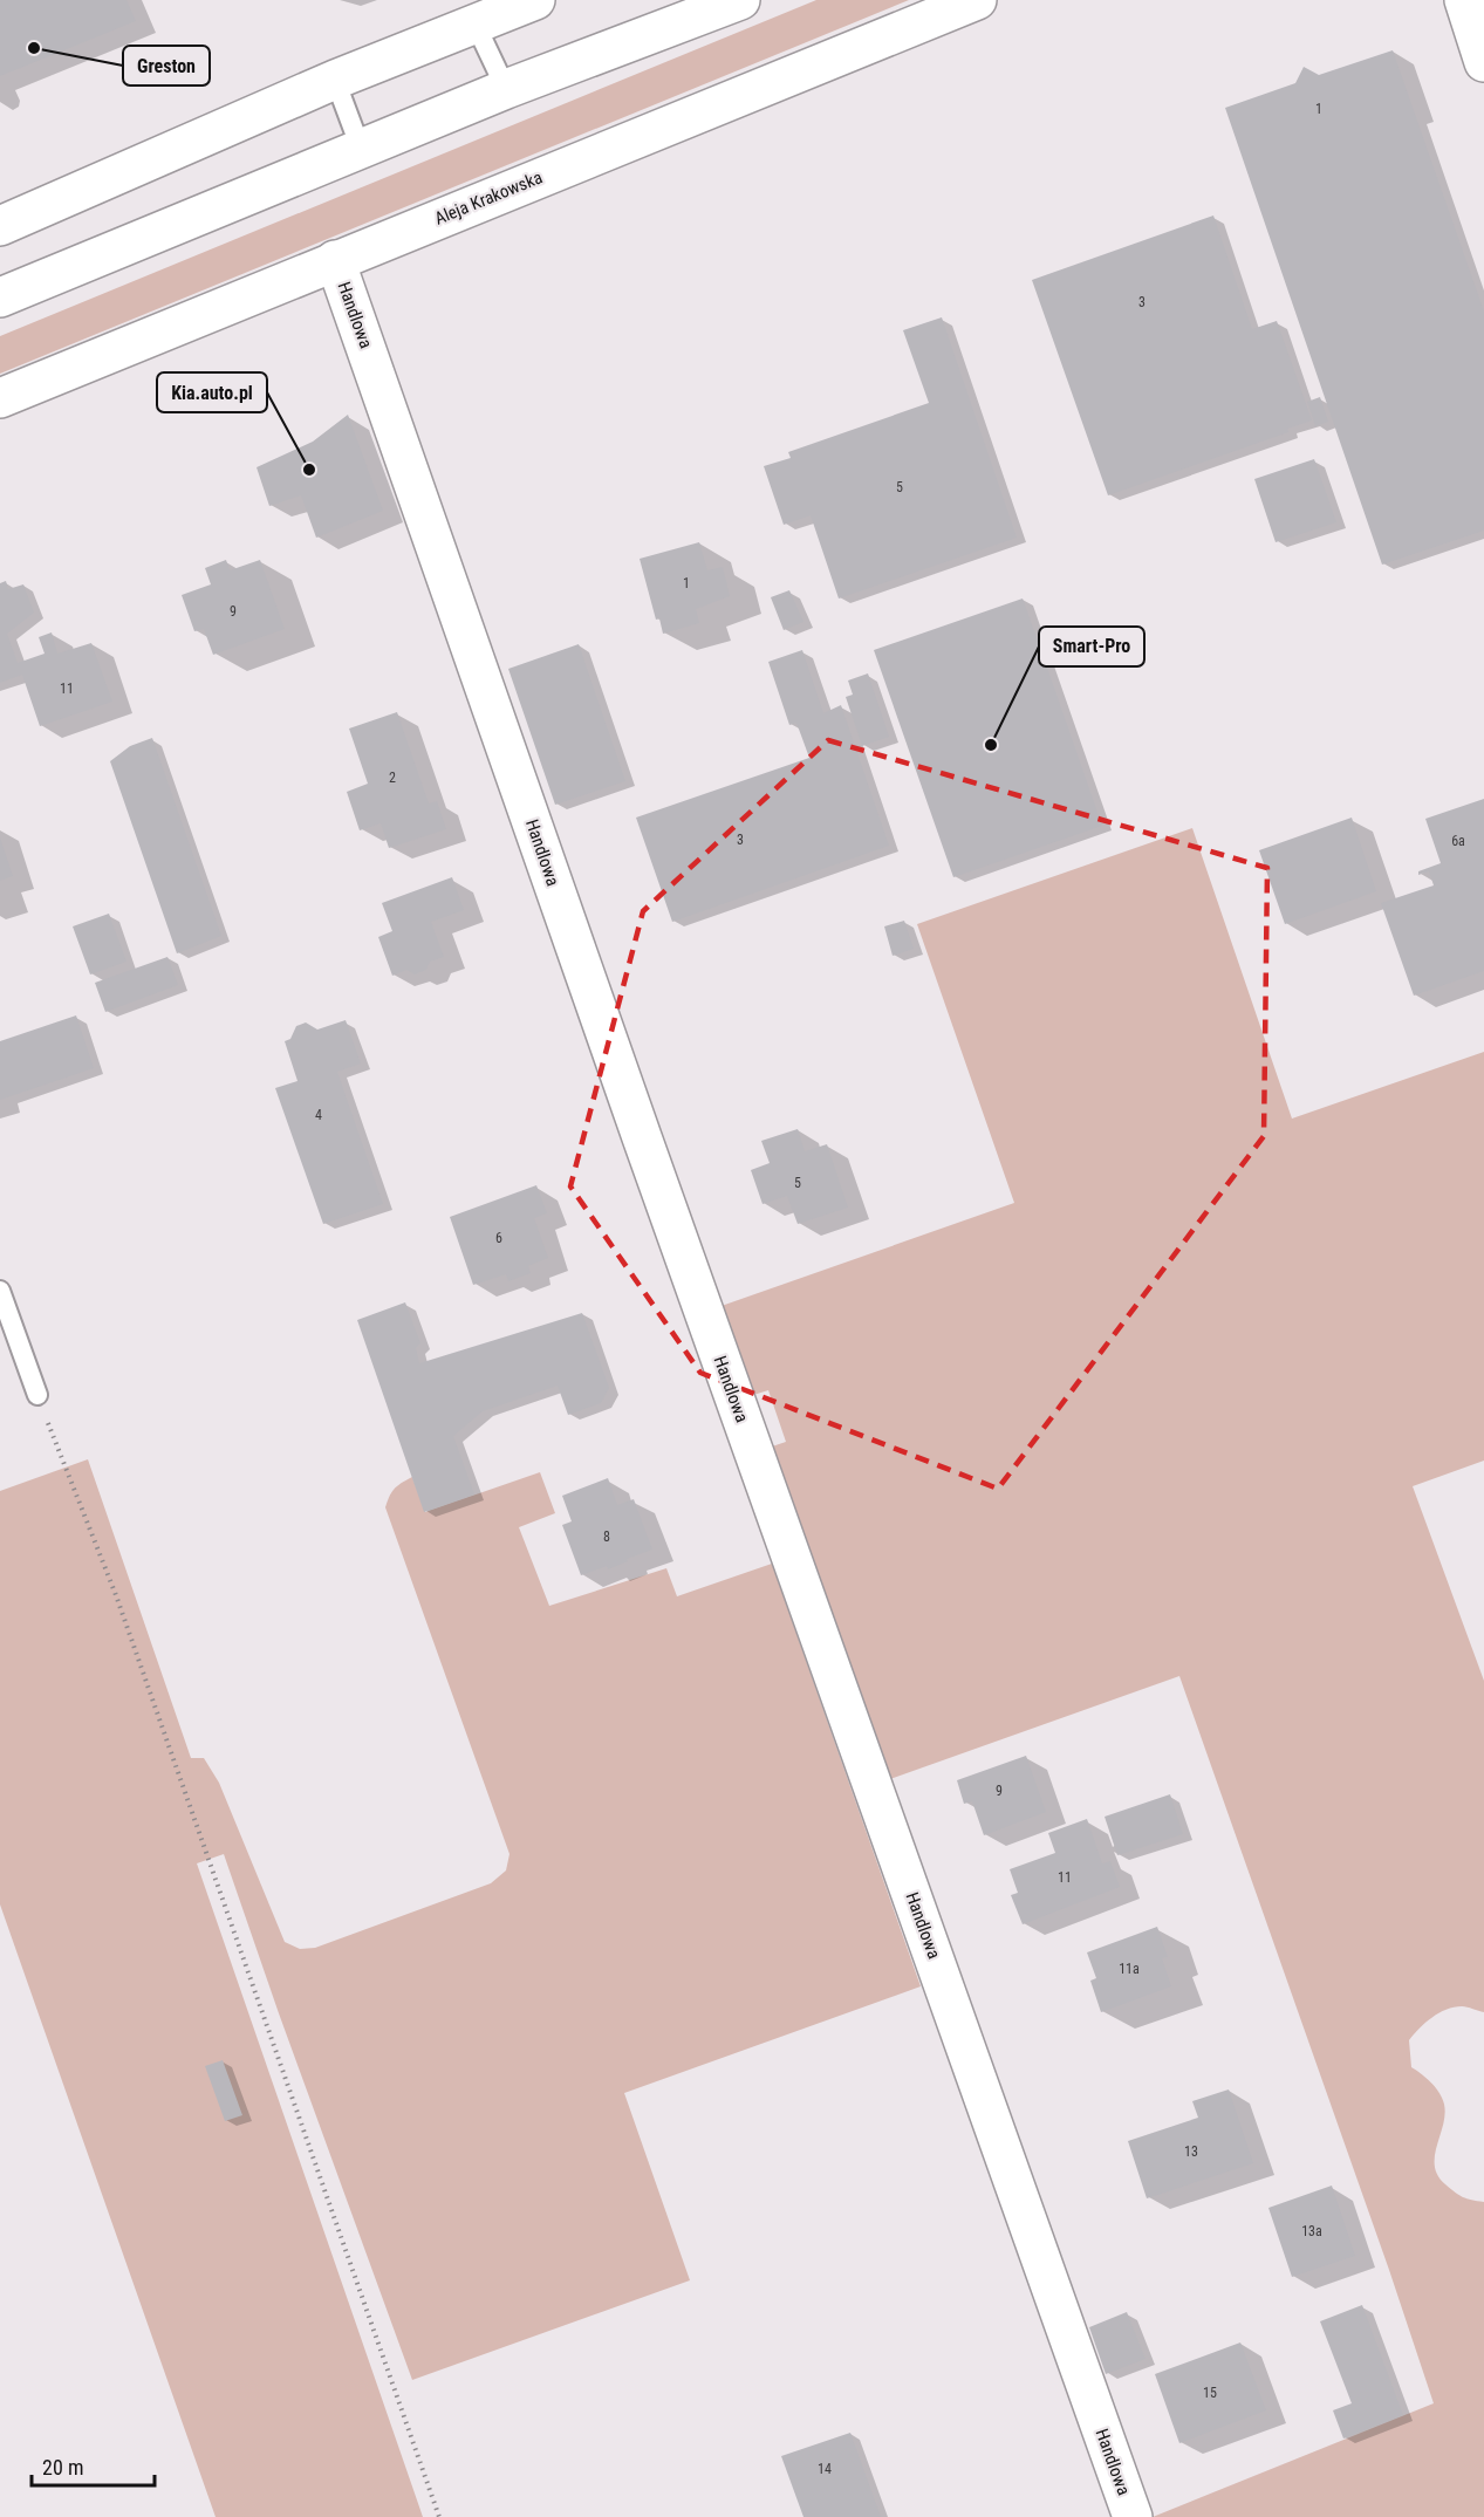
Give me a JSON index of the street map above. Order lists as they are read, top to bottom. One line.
{"streets":{"street":["Aleja Krakowska","Handlowa"]},"crossings":[["Aleja Krakowska","Handlowa"]],"places":["Greston","Kia.auto.pl","Smart-Pro"],"house_numbers":["1","3","5","1","9","11","2","3","6a","4","5","6","8","9","11","11a","13","13a","15","14"],"scale_bar":"20 m"}
